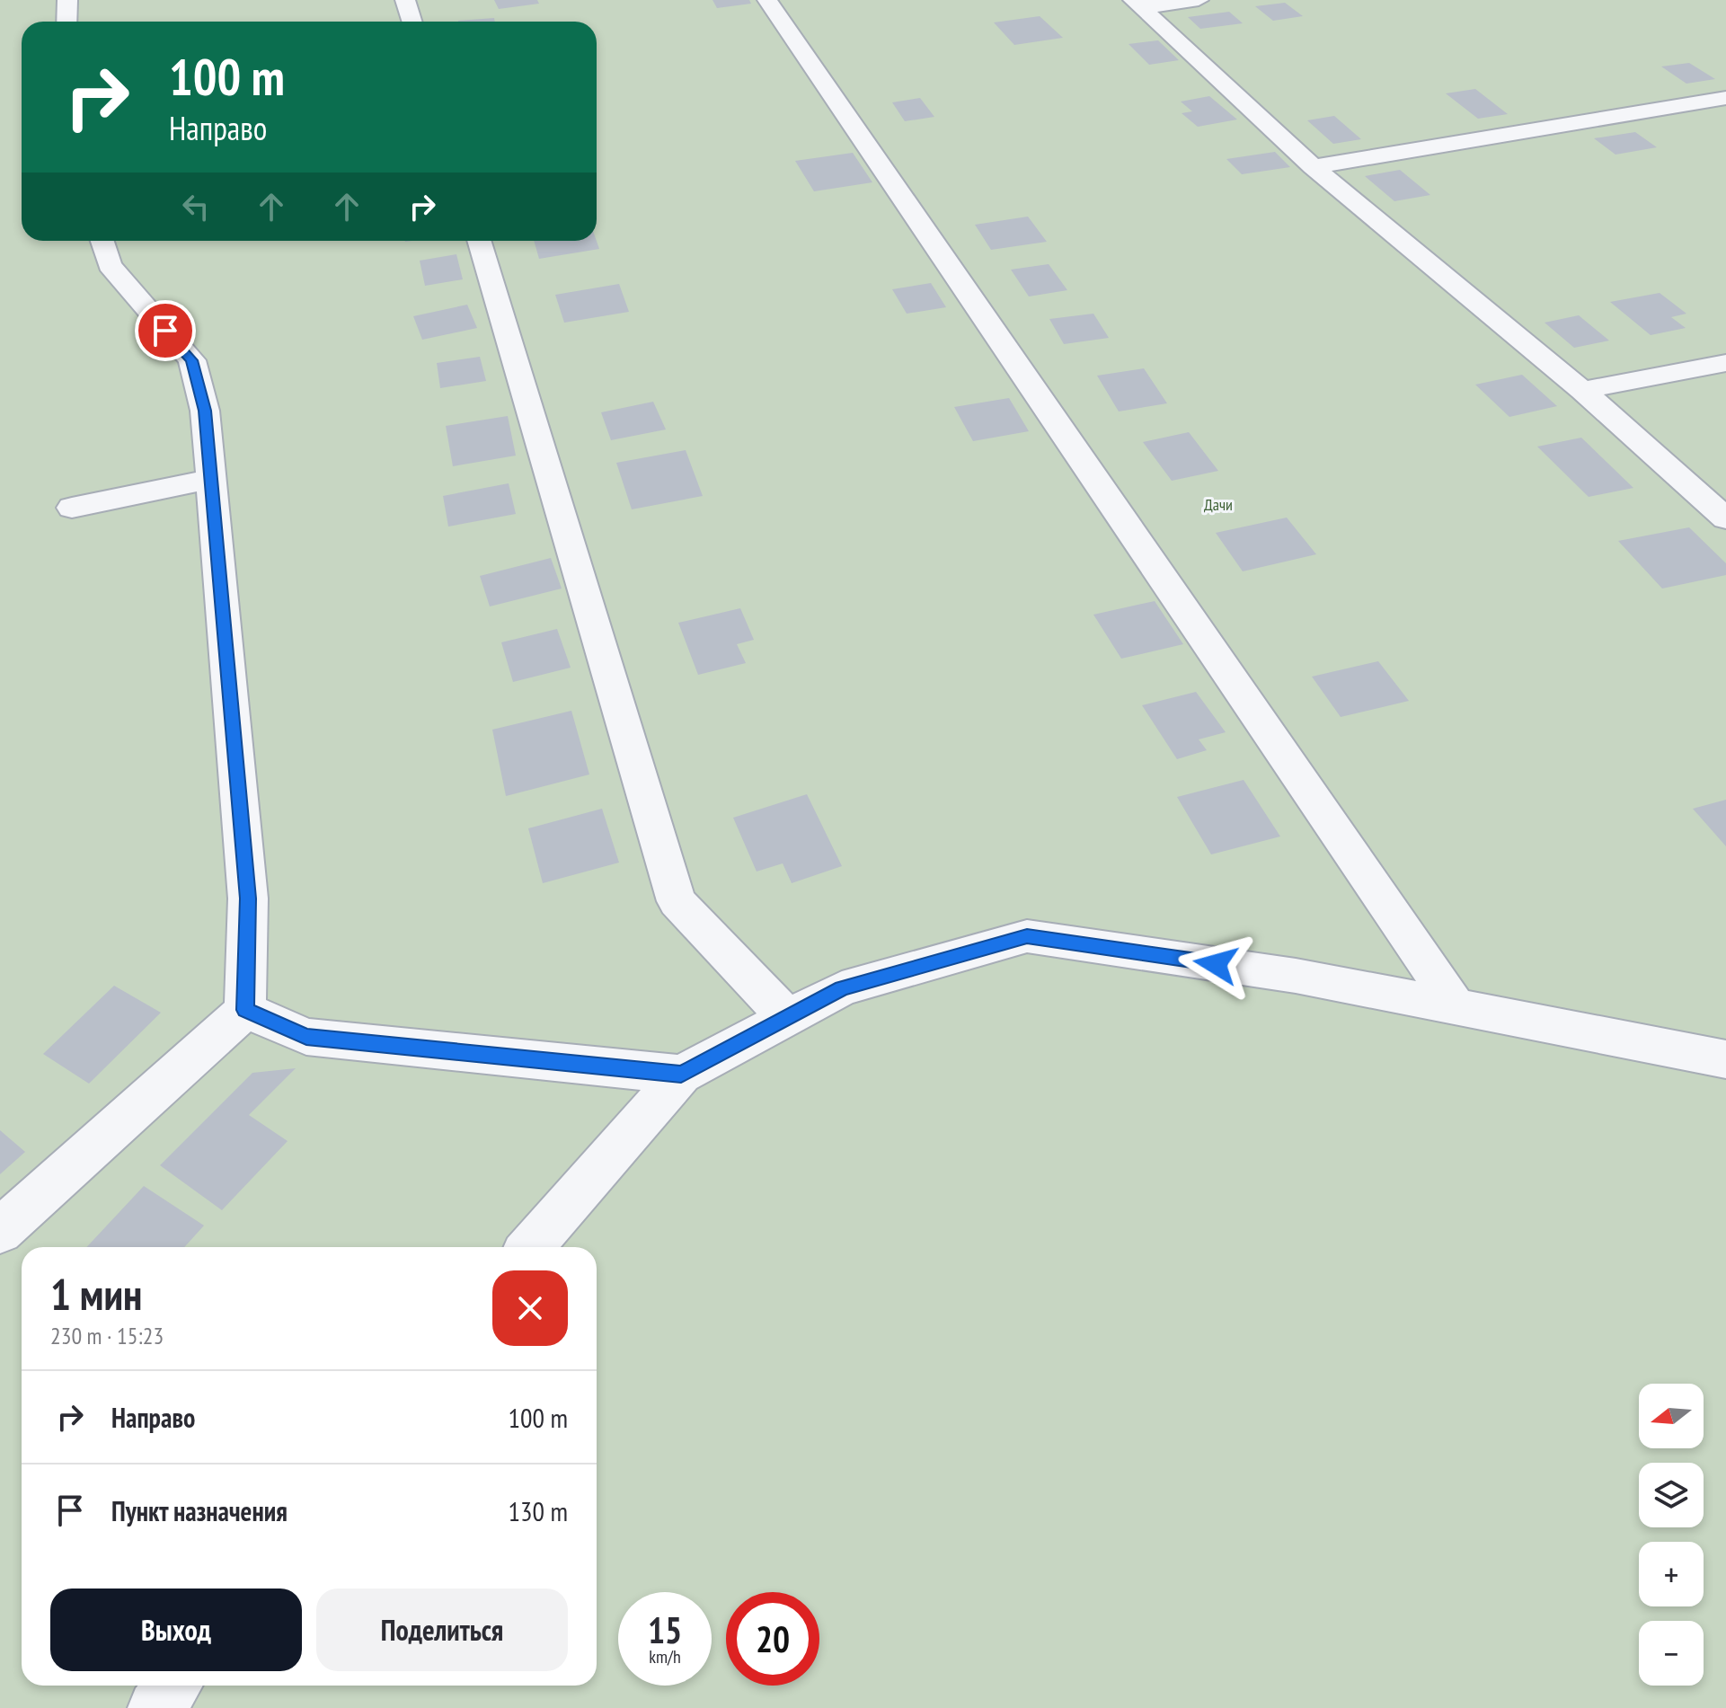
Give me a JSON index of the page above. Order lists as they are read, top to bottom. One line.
{"parks":["Дачи"],"north":"left","page":{"turn":["100 m","Направо"],"heading":["1 мин","230 m · 15:23"],"list":[{"name":"Направо","value":"100 m"},{"name":"Пункт назначения","value":"130 m"}],"map_buttons":["+","−"],"buttons":["Выход","Поделиться"],"speed":"15 km/h","limit":"20"}}
